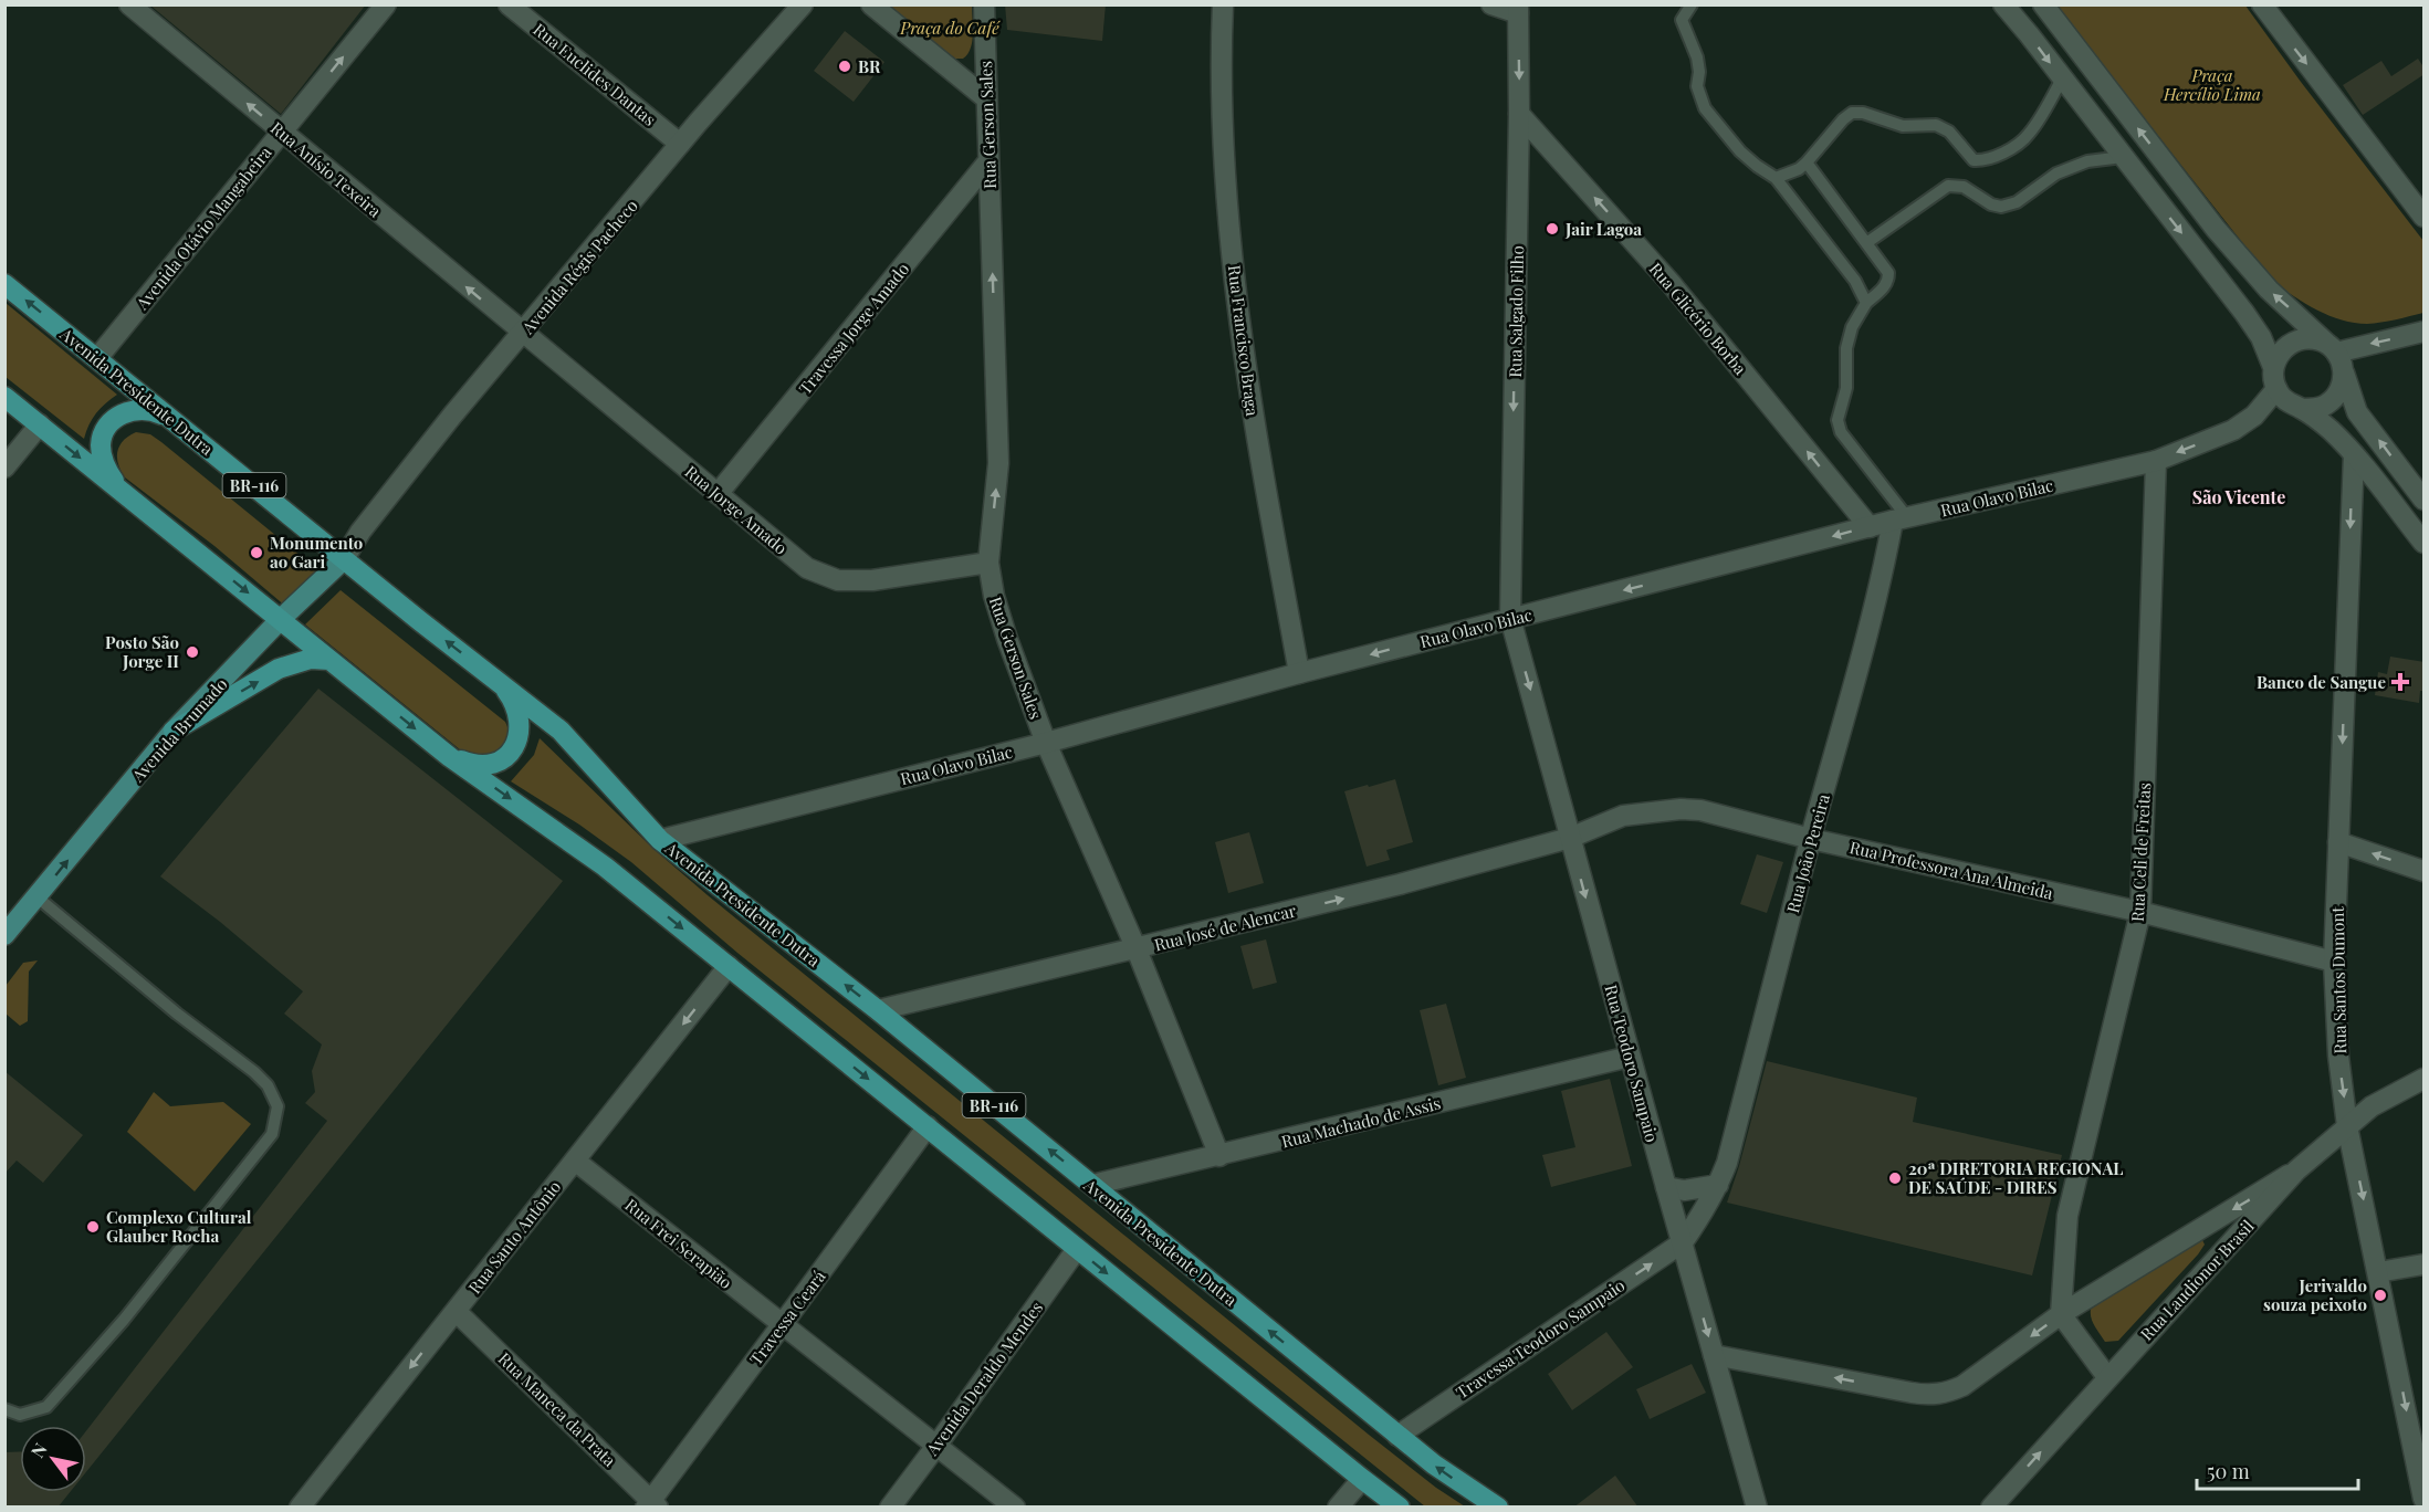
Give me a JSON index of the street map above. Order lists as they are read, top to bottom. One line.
{"streets":{"highway":["Avenida Presidente Dutra","BR-116"],"main road":["Avenida Brumado"],"street":["Rua Euclides Dantas","Rua Gerson Sales","Rua Anísio Texeira","Avenida Otávio Mangabeira","Avenida Régis Pacheco","Rua Salgado Filho","Rua Glicério Borba","Travessa Jorge Amado","Rua Francisco Braga","Rua Olavo Bilac","Rua Jorge Amado","Rua Celi de Freitas","Rua João Pereira","Rua Professora Ana Almeida","Rua José de Alencar","Rua Santos Dumont","Rua Teodoro Sampaio","Rua Machado de Assis","Rua Santo Antônio","Rua Frei Serapião","Rua Laudionor Brasil","Travessa Ceará","Travessa Teodoro Sampaio","Avenida Deraldo Mendes","Rua Maneca da Prata"]},"crossings":[["Rua Euclides Dantas","Avenida Régis Pacheco"],["Rua Gerson Sales","Travessa Jorge Amado"],["Rua Gerson Sales","Rua Olavo Bilac"],["Rua Gerson Sales","Rua Jorge Amado"],["Rua Gerson Sales","Rua José de Alencar"],["Rua Gerson Sales","Rua Machado de Assis"],["Rua Anísio Texeira","Avenida Otávio Mangabeira"],["Rua Anísio Texeira","Avenida Régis Pacheco"],["Rua Anísio Texeira","Rua Jorge Amado"],["Avenida Otávio Mangabeira","Avenida Presidente Dutra"],["Avenida Régis Pacheco","Rua Jorge Amado"],["Avenida Régis Pacheco","Avenida Brumado"],["Rua Salgado Filho","Rua Glicério Borba"],["Rua Salgado Filho","Rua Olavo Bilac"],["Rua Salgado Filho","Rua Teodoro Sampaio"],["Rua Glicério Borba","Rua Olavo Bilac"],["Travessa Jorge Amado","Rua Jorge Amado"],["Rua Francisco Braga","Rua Olavo Bilac"],["Avenida Presidente Dutra","Rua Olavo Bilac"],["Avenida Presidente Dutra","Avenida Brumado"],["Avenida Presidente Dutra","Rua José de Alencar"],["Avenida Presidente Dutra","Rua Machado de Assis"],["Avenida Presidente Dutra","Travessa Teodoro Sampaio"],["Rua Olavo Bilac","Rua Celi de Freitas"],["Rua Olavo Bilac","Rua João Pereira"],["Rua Olavo Bilac","Rua Teodoro Sampaio"],["Rua Celi de Freitas","Rua Professora Ana Almeida"],["Rua João Pereira","Rua Professora Ana Almeida"],["Rua João Pereira","Rua Teodoro Sampaio"],["Rua João Pereira","Travessa Teodoro Sampaio"],["Rua Professora Ana Almeida","Rua José de Alencar"],["Rua Professora Ana Almeida","Rua Santos Dumont"],["Rua Professora Ana Almeida","Rua Teodoro Sampaio"],["Rua José de Alencar","Rua Teodoro Sampaio"],["Rua Santos Dumont","Rua Laudionor Brasil"],["Rua Teodoro Sampaio","Rua Machado de Assis"],["Rua Teodoro Sampaio","Travessa Teodoro Sampaio"],["Rua Santo Antônio","Rua Frei Serapião"],["Rua Santo Antônio","Rua Maneca da Prata"],["Rua Frei Serapião","Travessa Ceará"],["Rua Frei Serapião","Avenida Deraldo Mendes"],["Travessa Ceará","Rua Maneca da Prata"]],"one_way":["Rua Anísio Texeira","Avenida Otávio Mangabeira","Rua Salgado Filho","Rua Glicério Borba","Rua Olavo Bilac","Avenida Brumado","Rua José de Alencar","Rua Santos Dumont","Rua Teodoro Sampaio","Rua Santo Antônio","Travessa Teodoro Sampaio"],"districts":["São Vicente"],"parks":["Praça do Café","Praça Hercílio Lima"],"places":{"other":["BR","Jair Lagoa","Monumento ao Gari","Posto São Jorge II","20ª DIRETORIA REGIONAL DE SAÚDE - DIRES","Complexo Cultural Glauber Rocha","Jerivaldo souza peixoto"],"health":["Banco de Sangue"]},"scale_bar":"50 m","north":"top left"}
